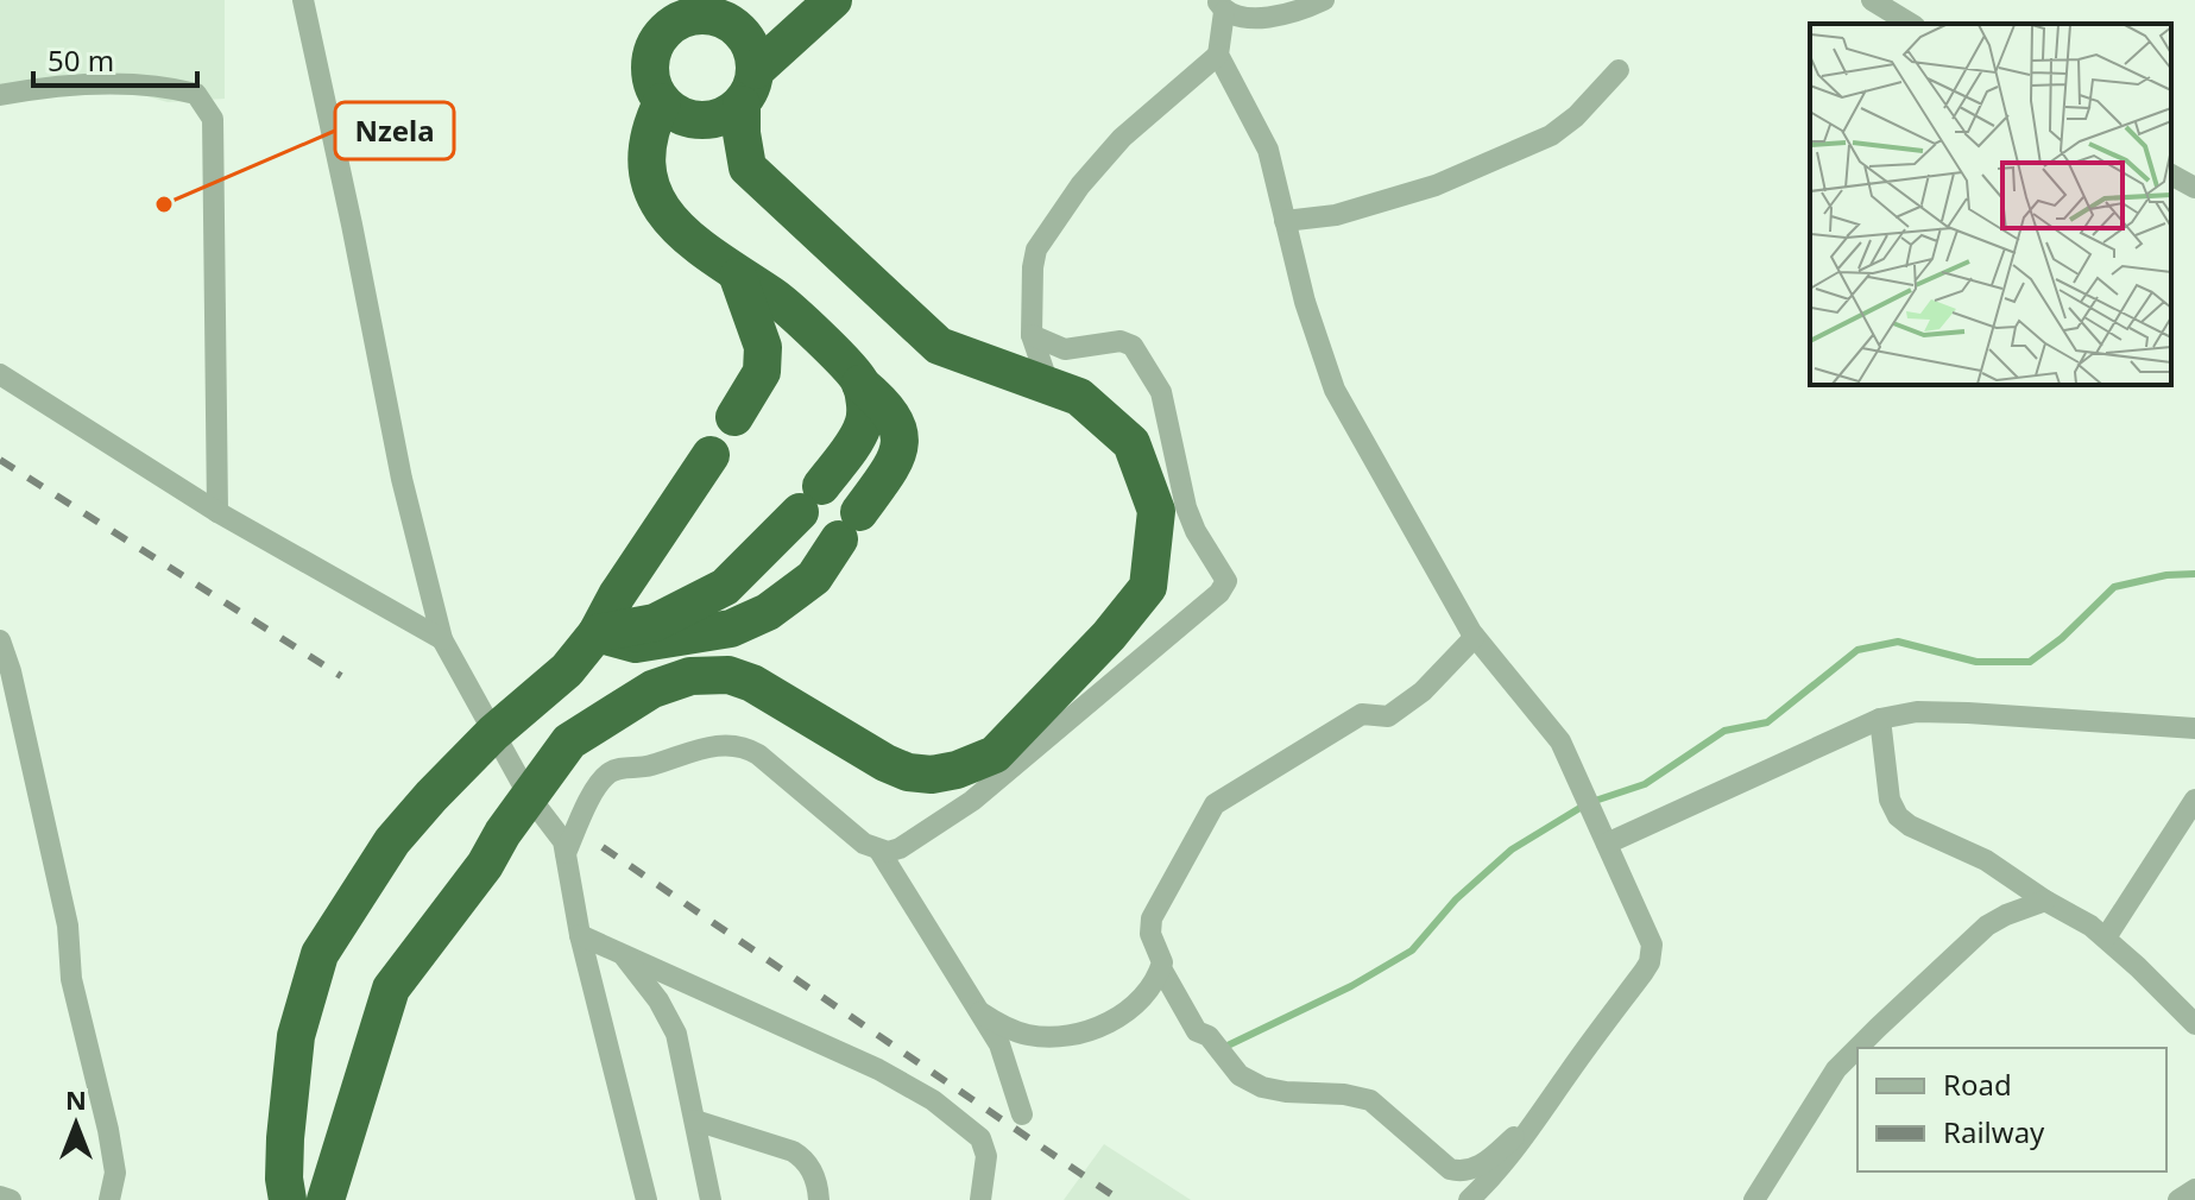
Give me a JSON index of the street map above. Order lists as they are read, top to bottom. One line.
{"places":["Nzela"],"legend":["Road","Railway"],"scale_bar":"50 m","north":"top"}
